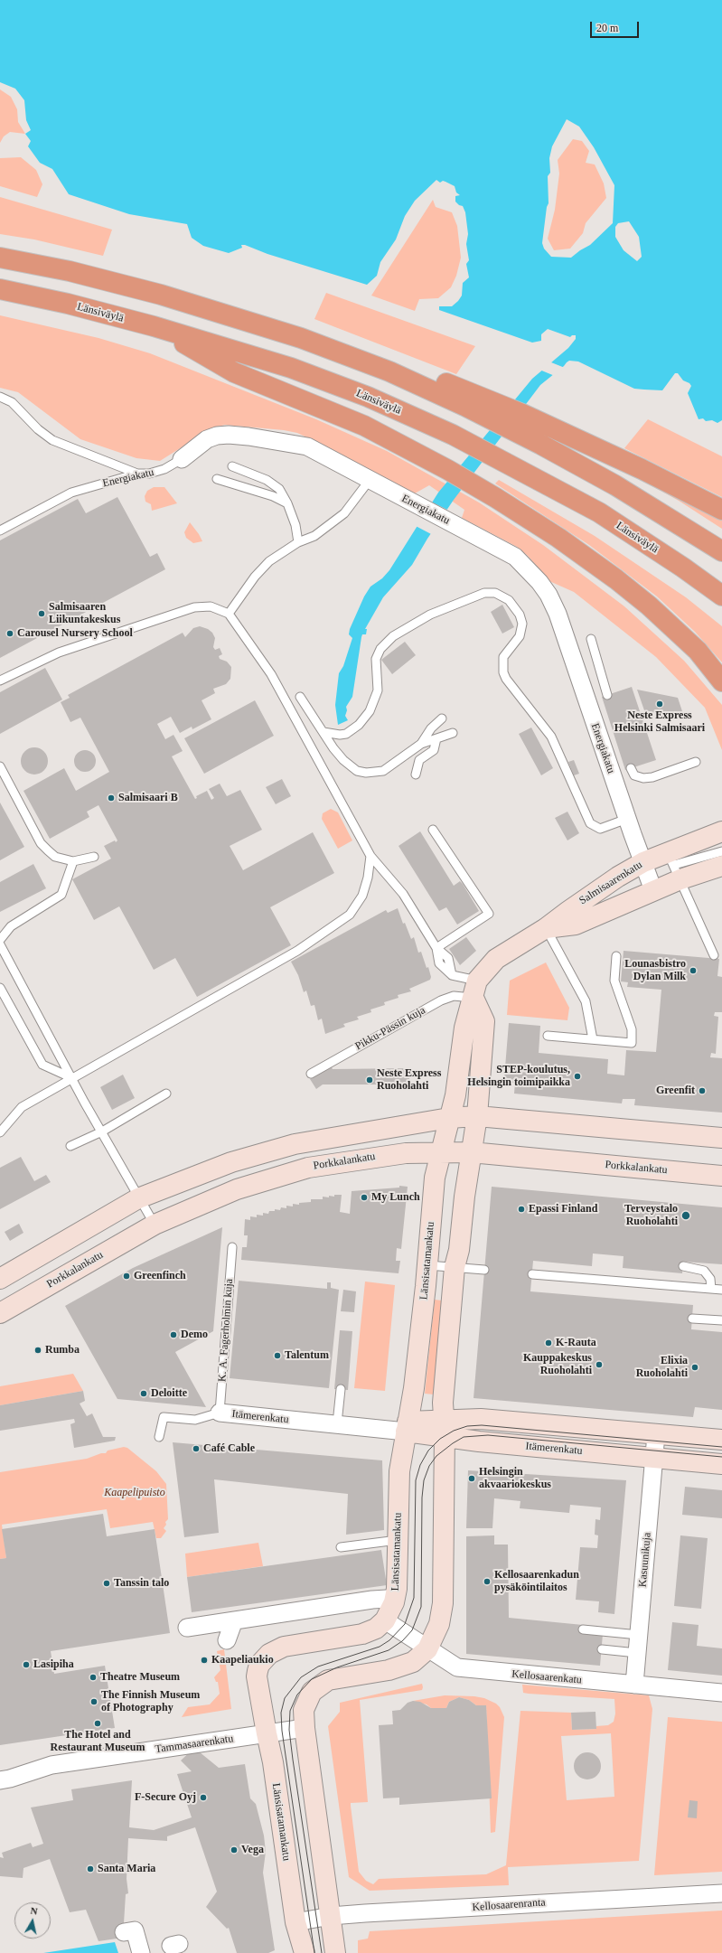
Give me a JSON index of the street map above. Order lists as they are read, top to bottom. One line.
{"streets":{"highway":["Länsiväylä"],"main road":["Salmisaarenkatu","Porkkalankatu","Länsisatamankatu","Itämerenkatu"],"street":["Energiakatu","Kasuunikuja","Kellosaarenkatu","Tammasaarenkatu","Kellosaarenranta"],"lane":["Pikku-Pässin kuja","K. A. Fagerholmin kuja"]},"crossings":[["Energiakatu","Salmisaarenkatu"],["Salmisaarenkatu","Pikku-Pässin kuja"],["Salmisaarenkatu","Länsisatamankatu"],["Porkkalankatu","Länsisatamankatu"],["Länsisatamankatu","Itämerenkatu"],["Länsisatamankatu","Kellosaarenkatu"],["Länsisatamankatu","Tammasaarenkatu"],["Länsisatamankatu","Kellosaarenranta"],["K. A. Fagerholmin kuja","Itämerenkatu"],["Itämerenkatu","Kasuunikuja"],["Kasuunikuja","Kellosaarenkatu"]],"parks":["Kaapelipuisto"],"places":["Salmisaaren Liikuntakeskus","Carousel Nursery School","Neste Express Helsinki Salmisaari","Salmisaari B","Lounasbistro Dylan Milk","STEP-koulutus, Helsingin toimipaikka","Neste Express Ruoholahti","Greenfit","My Lunch","Epassi Finland","Terveystalo Ruoholahti","Greenfinch","Demo","K-Rauta","Rumba","Talentum","Kauppakeskus Ruoholahti","Elixia Ruoholahti","Deloitte","Café Cable","Helsingin akvaariokeskus","Kellosaarenkadun pysäköintilaitos","Tanssin talo","Kaapeliaukio","Lasipiha","Theatre Museum","The Finnish Museum of Photography","The Hotel and Restaurant Museum","F-Secure Oyj","Vega","Santa Maria"],"scale_bar":"20 m","north":"top"}
